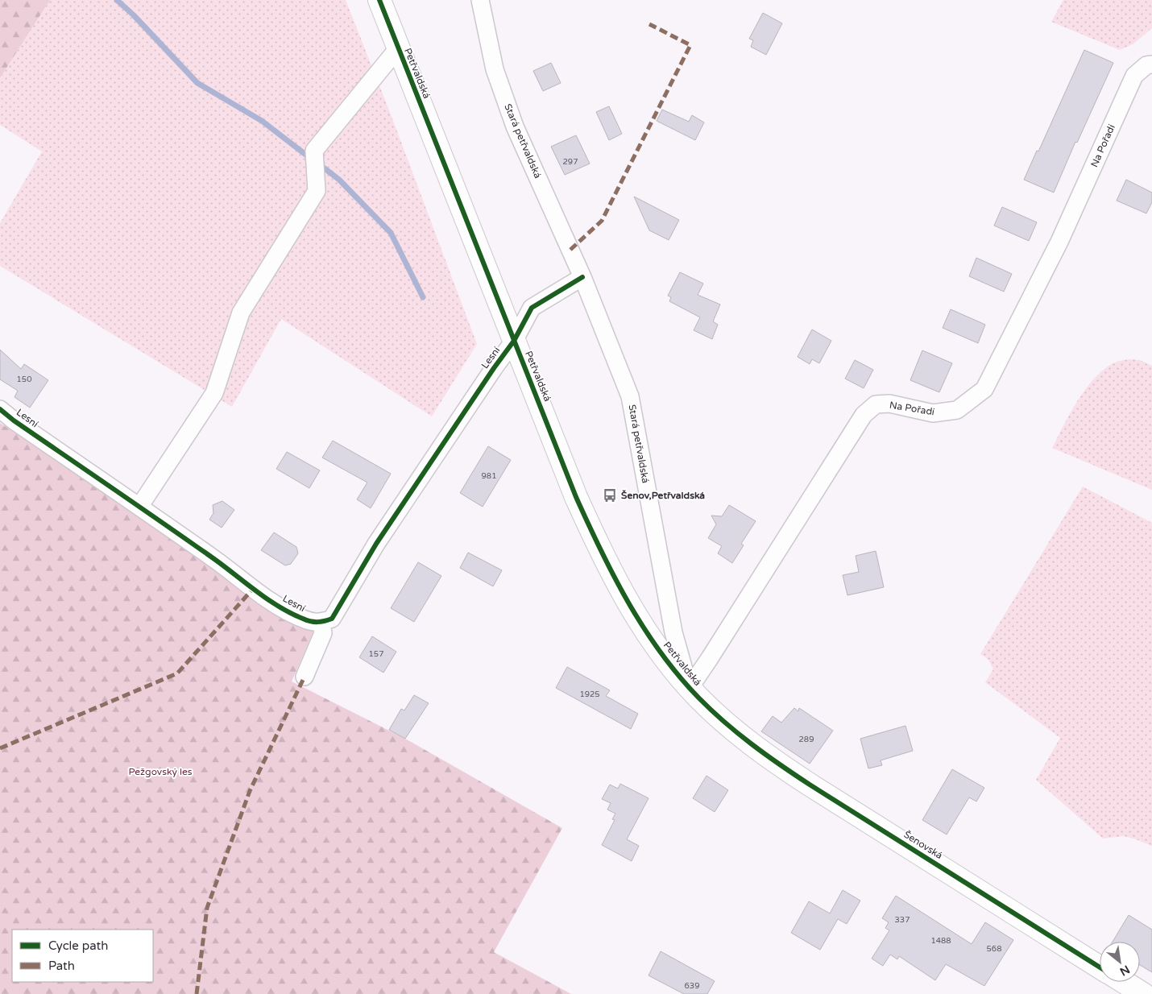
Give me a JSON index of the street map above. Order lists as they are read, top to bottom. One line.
{"streets":{"main road":["Petřvaldská","Šenovská"],"street":["Stará petřvaldská","Na Pořadí","Lesní"]},"crossings":[["Petřvaldská","Stará petřvaldská"],["Petřvaldská","Na Pořadí"],["Petřvaldská","Lesní"],["Petřvaldská","Šenovská"],["Stará petřvaldská","Na Pořadí"]],"parks":["Pežgovský les"],"places":{"bus stop":["Šenov,Petřvaldská"]},"house_numbers":["297","150","981","157","1925","289","337","1488","568","639"],"legend":["Cycle path","Path"],"north":"bottom right"}
